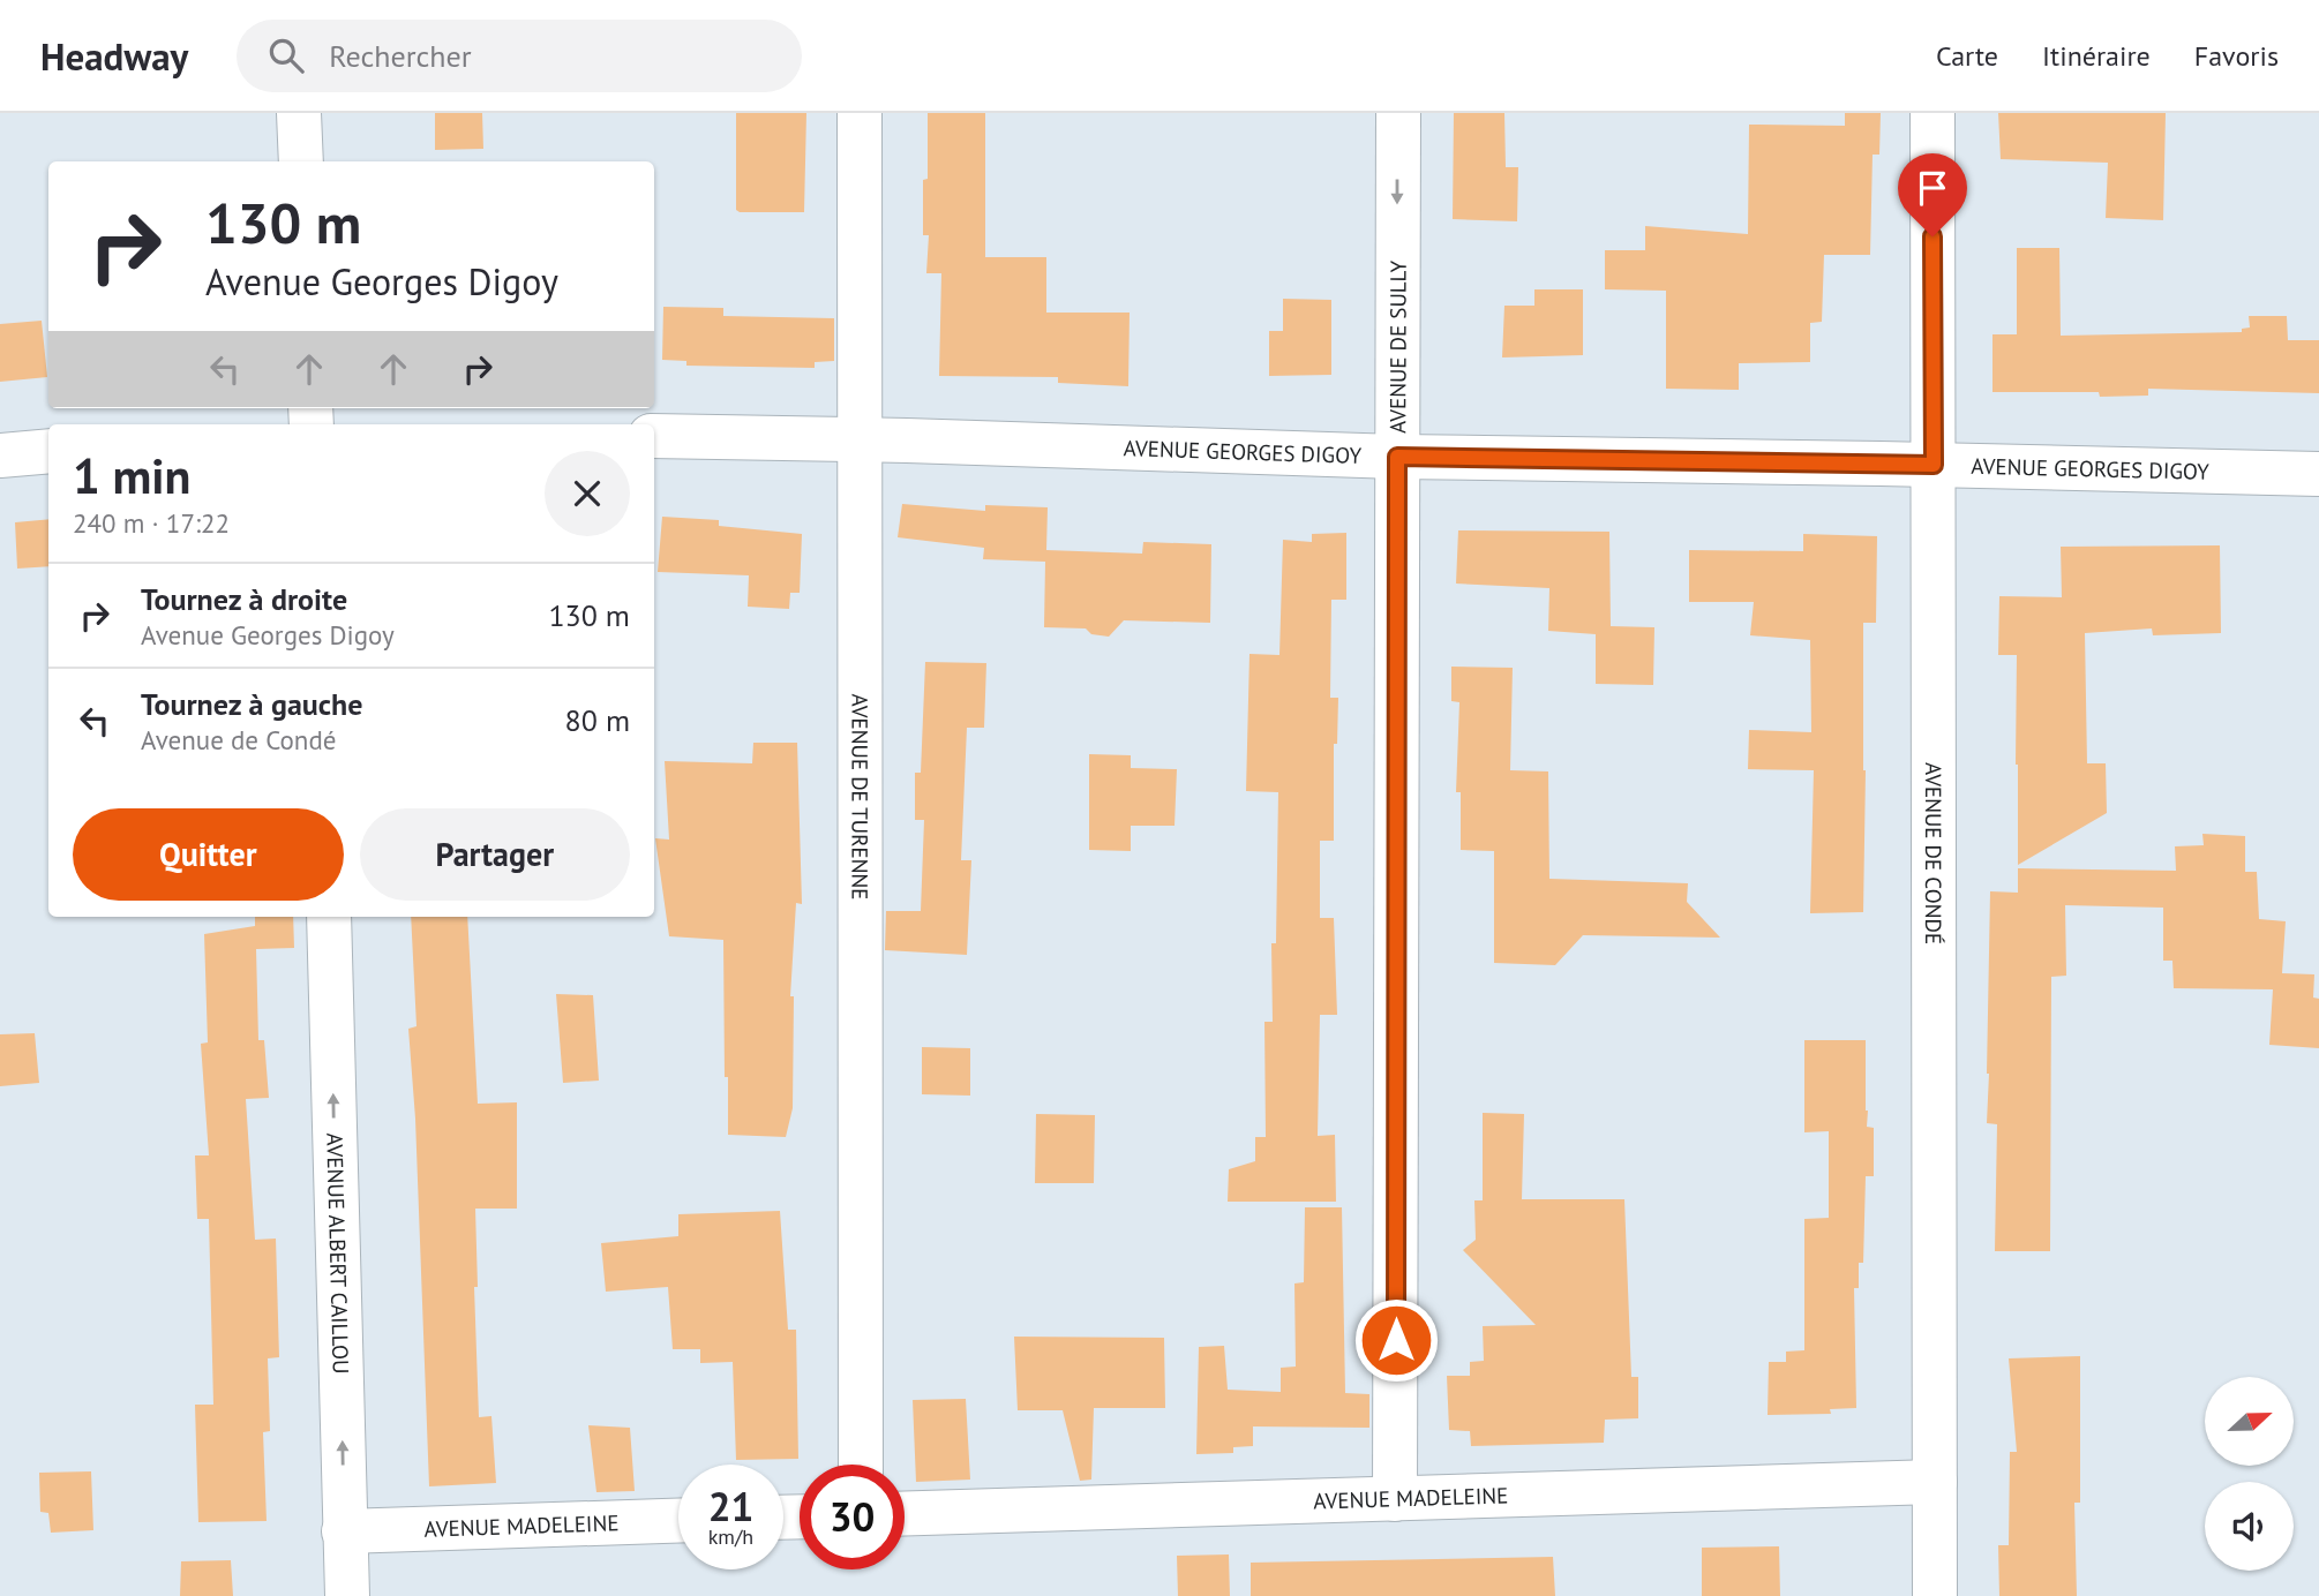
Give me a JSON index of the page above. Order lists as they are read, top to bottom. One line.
{"streets":{"street":["AVENUE DE SULLY","AVENUE GEORGES DIGOY","AVENUE DE TURENNE","AVENUE DE CONDÉ","AVENUE ALBERT CAILLOU","AVENUE MADELEINE"]},"crossings":[["AVENUE DE SULLY","AVENUE GEORGES DIGOY"],["AVENUE DE SULLY","AVENUE MADELEINE"],["AVENUE GEORGES DIGOY","AVENUE DE TURENNE"],["AVENUE GEORGES DIGOY","AVENUE DE CONDÉ"],["AVENUE DE CONDÉ","AVENUE MADELEINE"],["AVENUE ALBERT CAILLOU","AVENUE MADELEINE"]],"one_way":["AVENUE ALBERT CAILLOU"],"north":"right","page":{"header":"Headway","search":"Rechercher","nav":["Carte","Itinéraire","Favoris"],"turn":["130 m","Avenue Georges Digoy"],"heading":["1 min","240 m · 17:22"],"list":[{"name":"Tournez à droite","note":"Avenue Georges Digoy","value":"130 m"},{"name":"Tournez à gauche","note":"Avenue de Condé","value":"80 m"}],"buttons":["Quitter","Partager"],"speed":"21 km/h","limit":"30"}}
